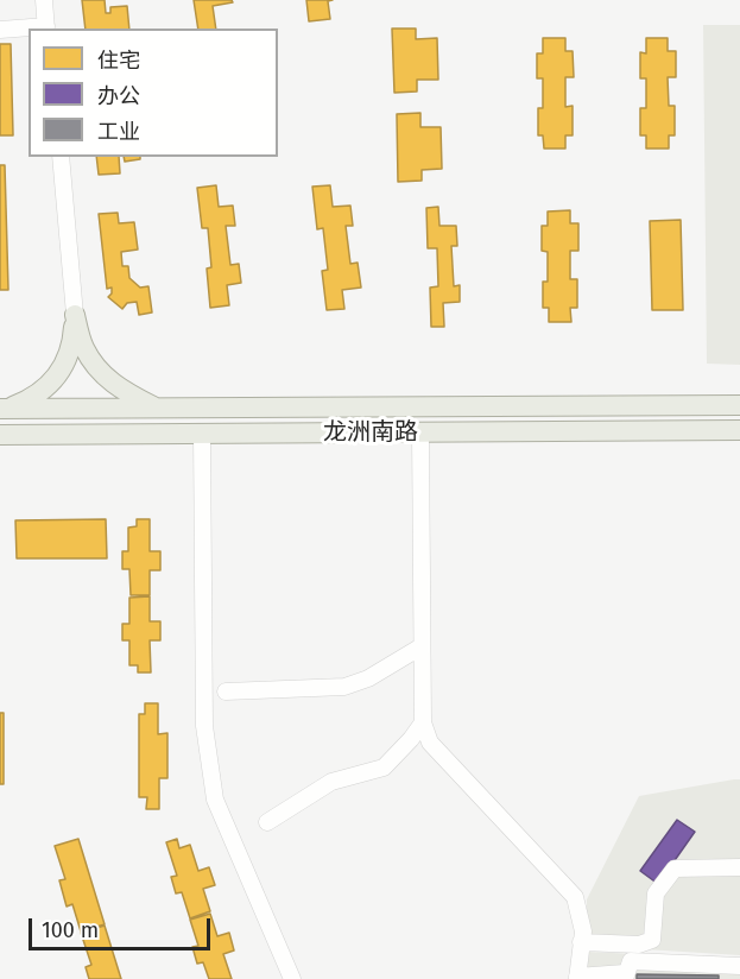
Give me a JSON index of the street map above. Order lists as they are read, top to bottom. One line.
{"streets":{"main road":["龙洲南路"]},"legend":["住宅","办公","工业"],"scale_bar":"100 m"}
